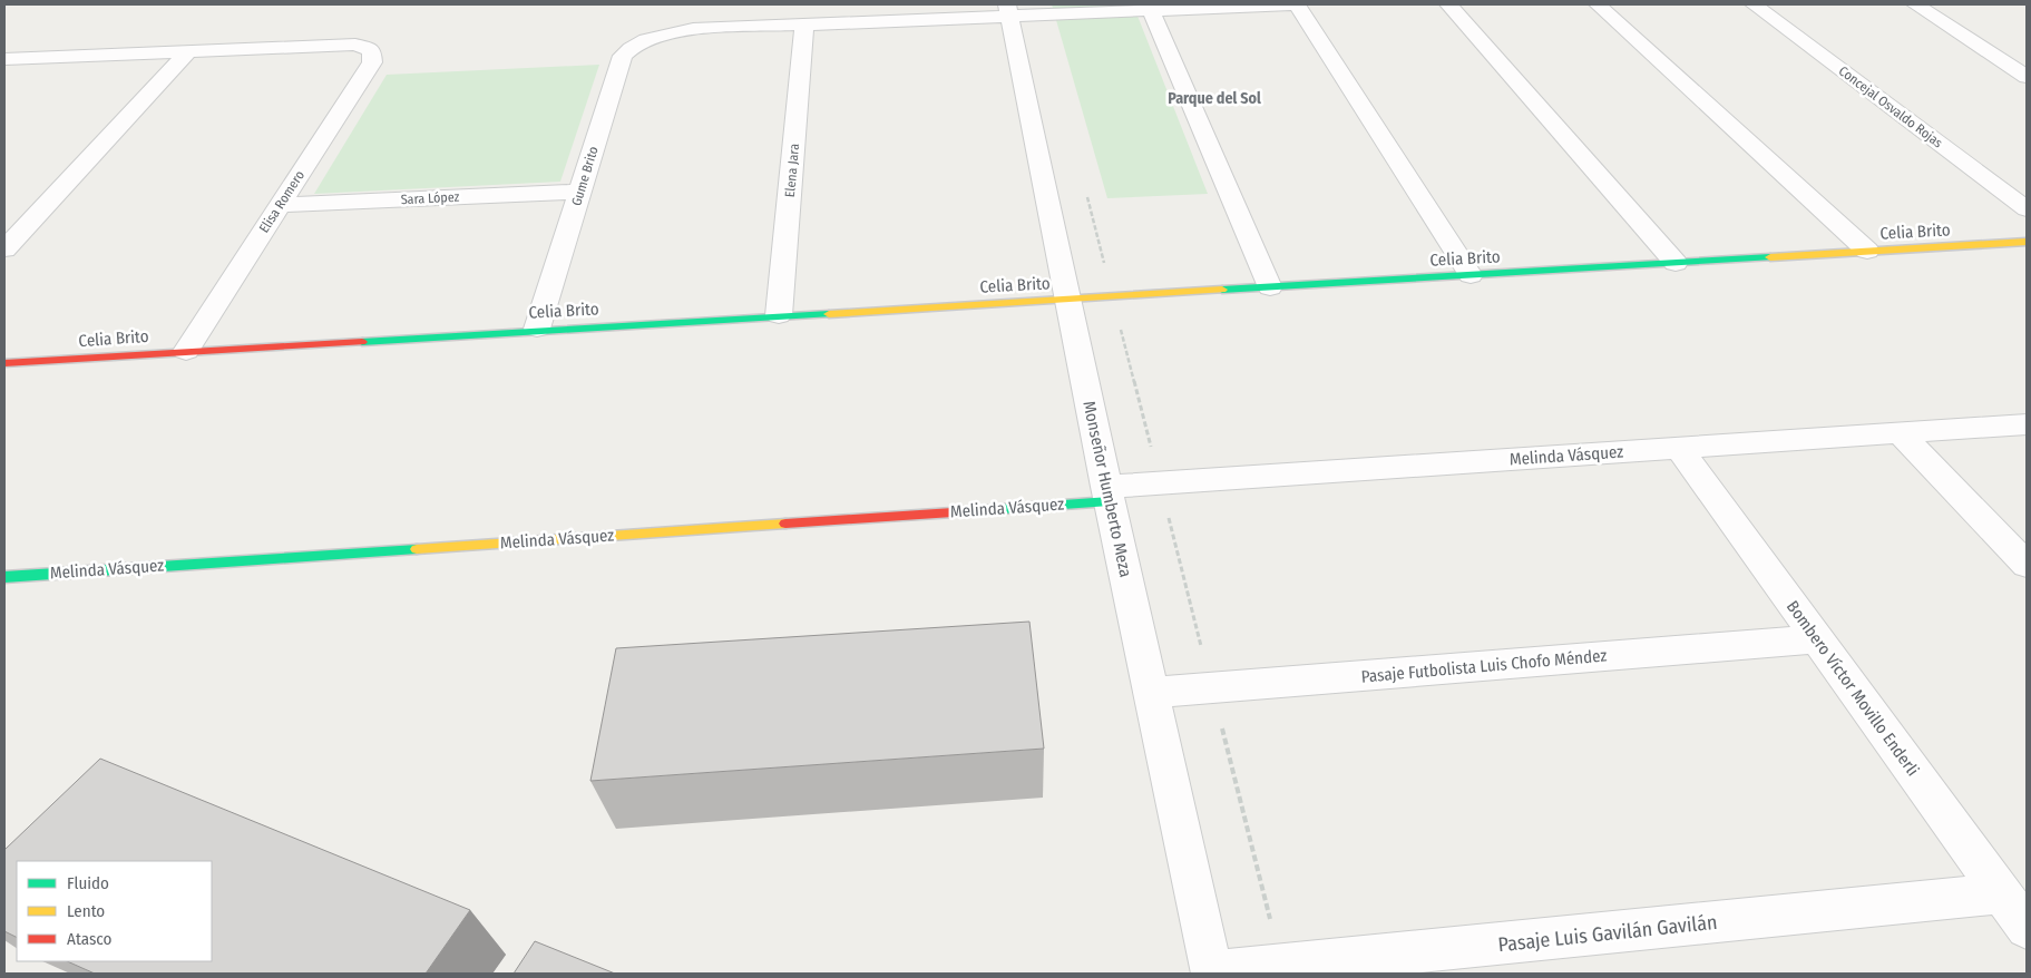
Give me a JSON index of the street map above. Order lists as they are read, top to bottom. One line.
{"streets":{"street":["Concejal Osvaldo Rojas","Elena Jara","Gume Brito","Sara López","Elisa Romero","Celia Brito","Melinda Vásquez","Monseñor Humberto Meza","Pasaje Futbolista Luis Chofo Méndez","Bombero Víctor Movillo Enderli","Pasaje Luis Gavilán Gavilán"]},"crossings":[["Elena Jara","Gume Brito"],["Elena Jara","Celia Brito"],["Gume Brito","Sara López"],["Gume Brito","Celia Brito"],["Sara López","Elisa Romero"],["Elisa Romero","Celia Brito"],["Celia Brito","Monseñor Humberto Meza"],["Melinda Vásquez","Monseñor Humberto Meza"],["Melinda Vásquez","Bombero Víctor Movillo Enderli"],["Monseñor Humberto Meza","Pasaje Futbolista Luis Chofo Méndez"],["Monseñor Humberto Meza","Pasaje Luis Gavilán Gavilán"],["Pasaje Futbolista Luis Chofo Méndez","Bombero Víctor Movillo Enderli"],["Bombero Víctor Movillo Enderli","Pasaje Luis Gavilán Gavilán"]],"districts":["Parque del Sol"],"legend":["Fluido","Lento","Atasco"]}
